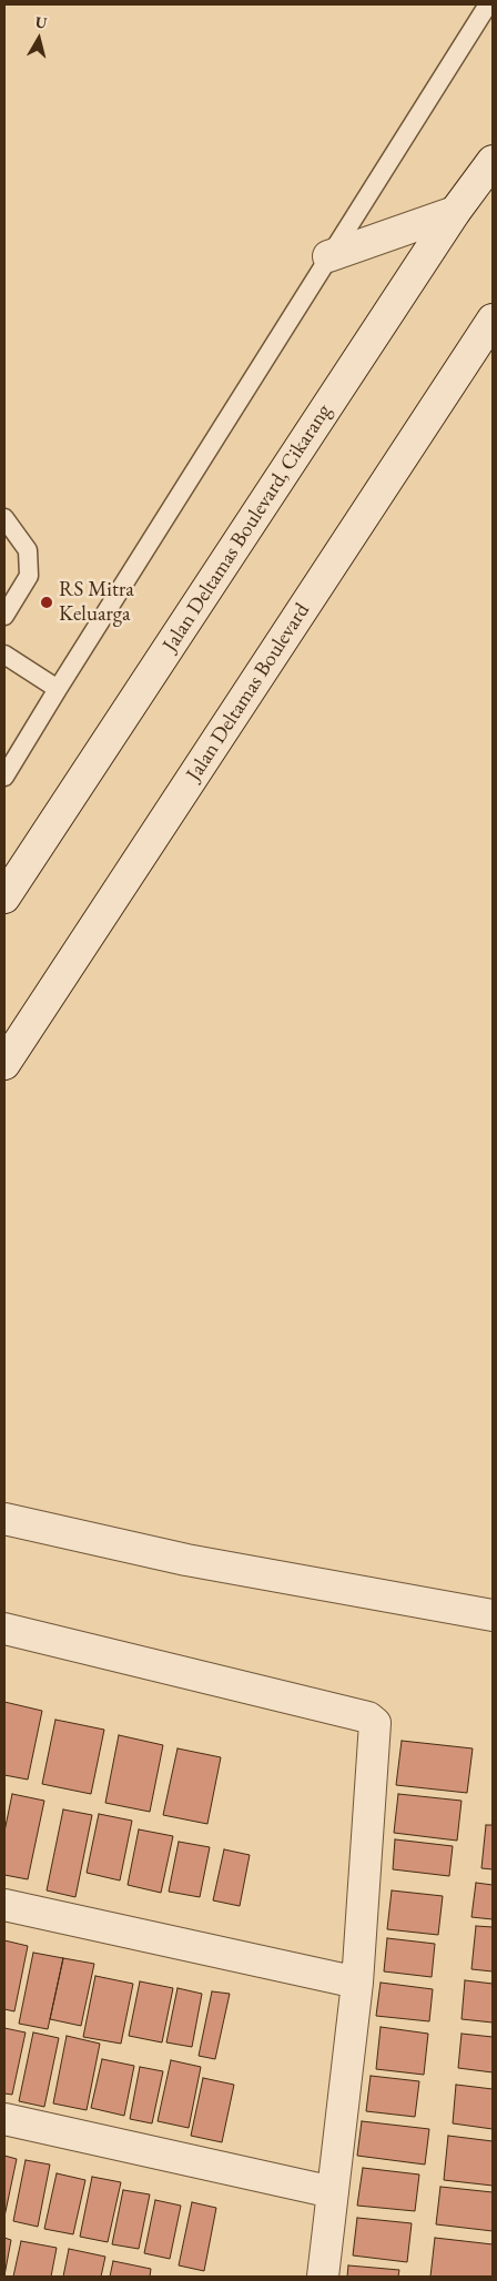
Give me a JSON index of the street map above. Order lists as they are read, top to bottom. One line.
{"streets":{"street":["Jalan Deltamas Boulevard, Cikarang","Jalan Deltamas Boulevard"]},"places":["RS Mitra Keluarga"],"north":"top"}
